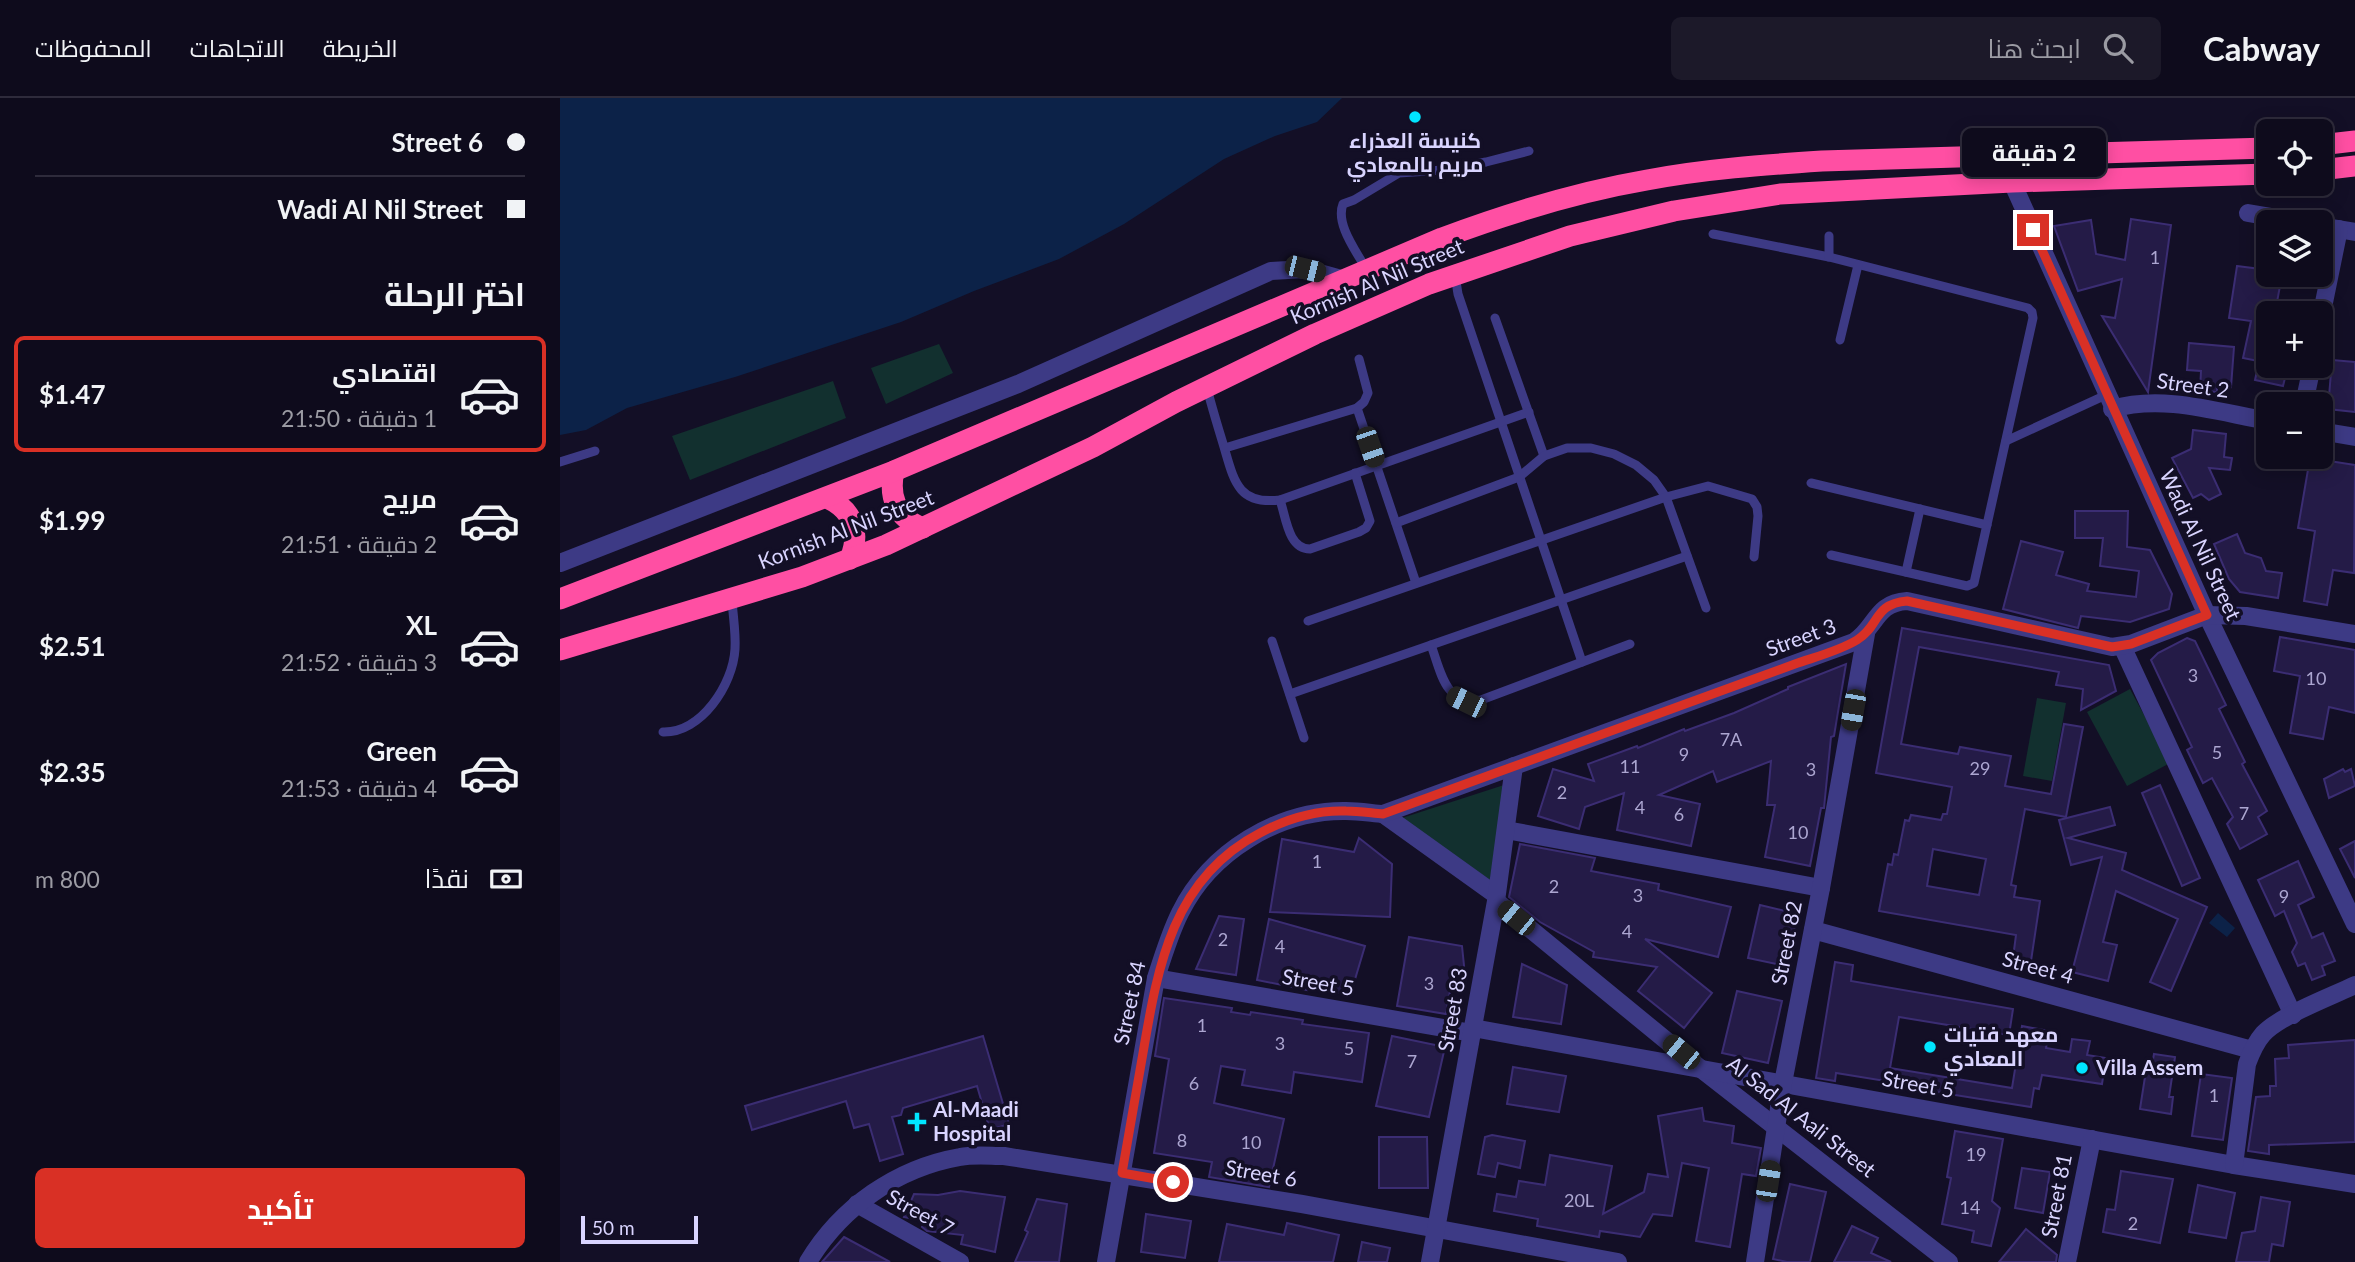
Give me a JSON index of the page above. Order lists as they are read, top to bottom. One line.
{"streets":{"highway":["Kornish Al Nil Street"],"street":["Street 2","Wadi Al Nil Street","Street 3","Street 82","Street 4","Street 5","Street 84","Street 83","Al Sad Al Aali Street","Street 6","Street 81","Street 7"]},"crossings":[["Kornish Al Nil Street","Wadi Al Nil Street"],["Street 2","Wadi Al Nil Street"],["Wadi Al Nil Street","Street 3"],["Street 3","Street 82"],["Street 3","Street 84"],["Street 3","Street 83"],["Street 3","Al Sad Al Aali Street"],["Street 82","Street 4"],["Street 82","Street 5"],["Street 82","Al Sad Al Aali Street"],["Street 5","Street 84"],["Street 5","Street 83"],["Street 5","Al Sad Al Aali Street"],["Street 5","Street 81"],["Street 84","Al Sad Al Aali Street"],["Street 84","Street 6"],["Street 83","Al Sad Al Aali Street"],["Street 83","Street 6"],["Street 6","Street 7"]],"places":{"other":["كنيسة العذراء مريم بالمعادي","معهد فتيات المعادي","Villa Assem"],"health":["Al-Maadi Hospital"]},"house_numbers":["1","3","10","7A","5","9","11","29","3","2","4","7","6","10","1","2","3","9","4","2","4","3","1","3","5","7","6","1","8","10","19","20L","14","2"],"scale_bar":"50 m","page":{"header":"Cabway","search":"ابحث هنا","nav":["الخريطة","الاتجاهات","المحفوظات"],"banner":["Street 6","Wadi Al Nil Street"],"map_buttons":["+","−"],"bubble":"2 دقيقة","heading":"اختر الرحلة","list":[{"name":"اقتصادي","note":"1 دقيقة · 21:50","value":"$1.47"},{"name":"مريح","note":"2 دقيقة · 21:51","value":"$1.99"},{"name":"XL","note":"3 دقيقة · 21:52","value":"$2.51"},{"name":"Green","note":"4 دقيقة · 21:53","value":"$2.35"}],"pay":["نقدًا","800 m"],"buttons":"تأكيد","scale":"50 m"}}
